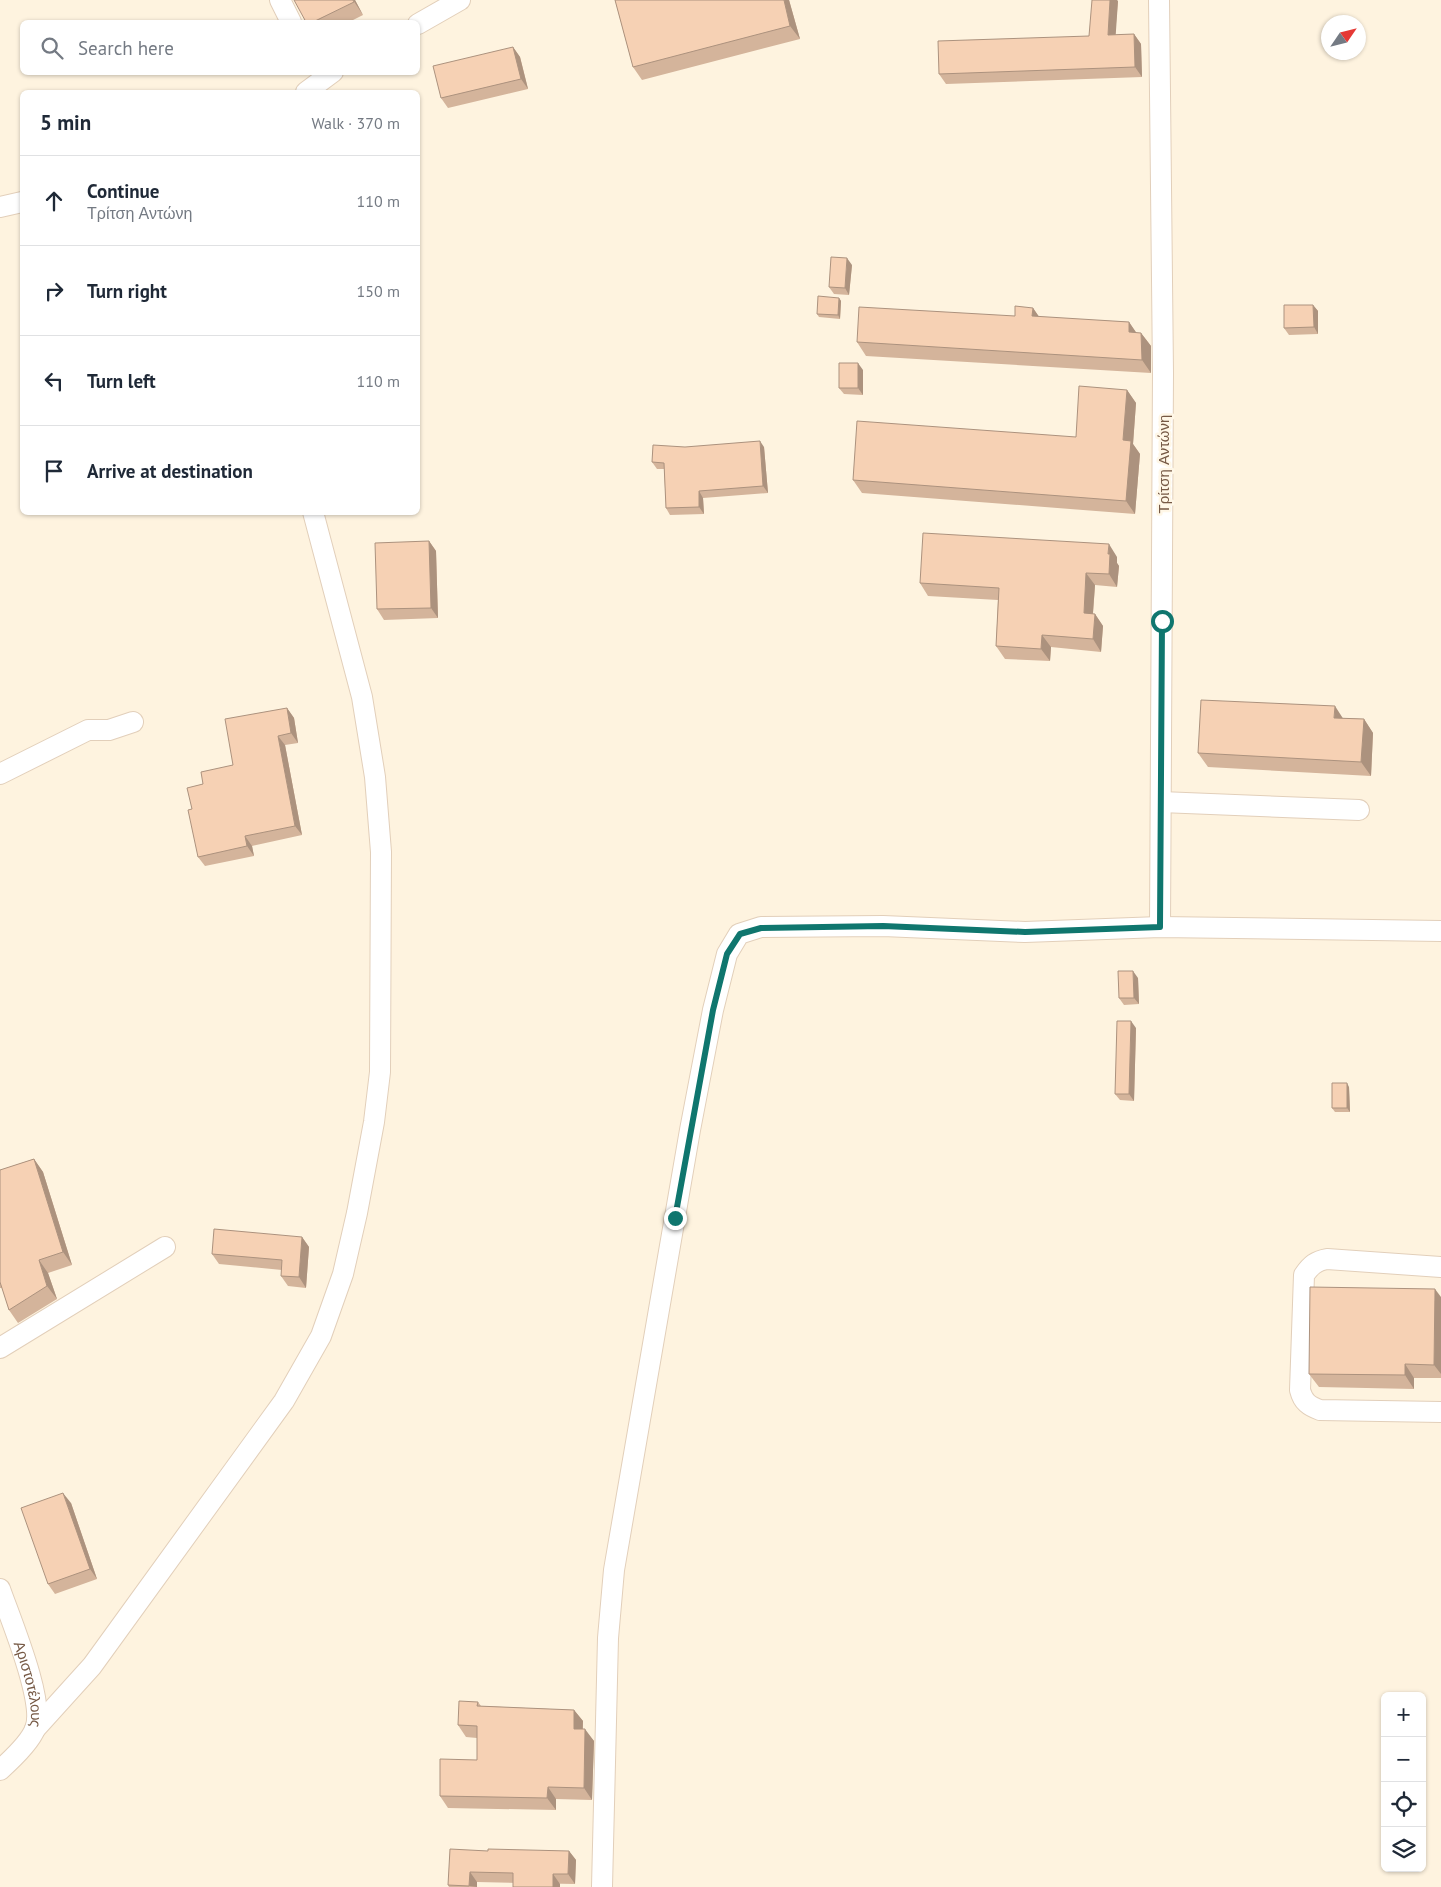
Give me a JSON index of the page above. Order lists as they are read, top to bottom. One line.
{"streets":{"street":["Τρίτση Αντώνη","Αριστοτέλους"]},"north":"top right","page":{"search":"Search here","heading":["5 min","Walk · 370 m"],"list":[["Continue","Τρίτση Αντώνη","110 m"],["Turn right","150 m"],["Turn left","110 m"],"Arrive at destination"],"map_buttons":["+","−"]}}
